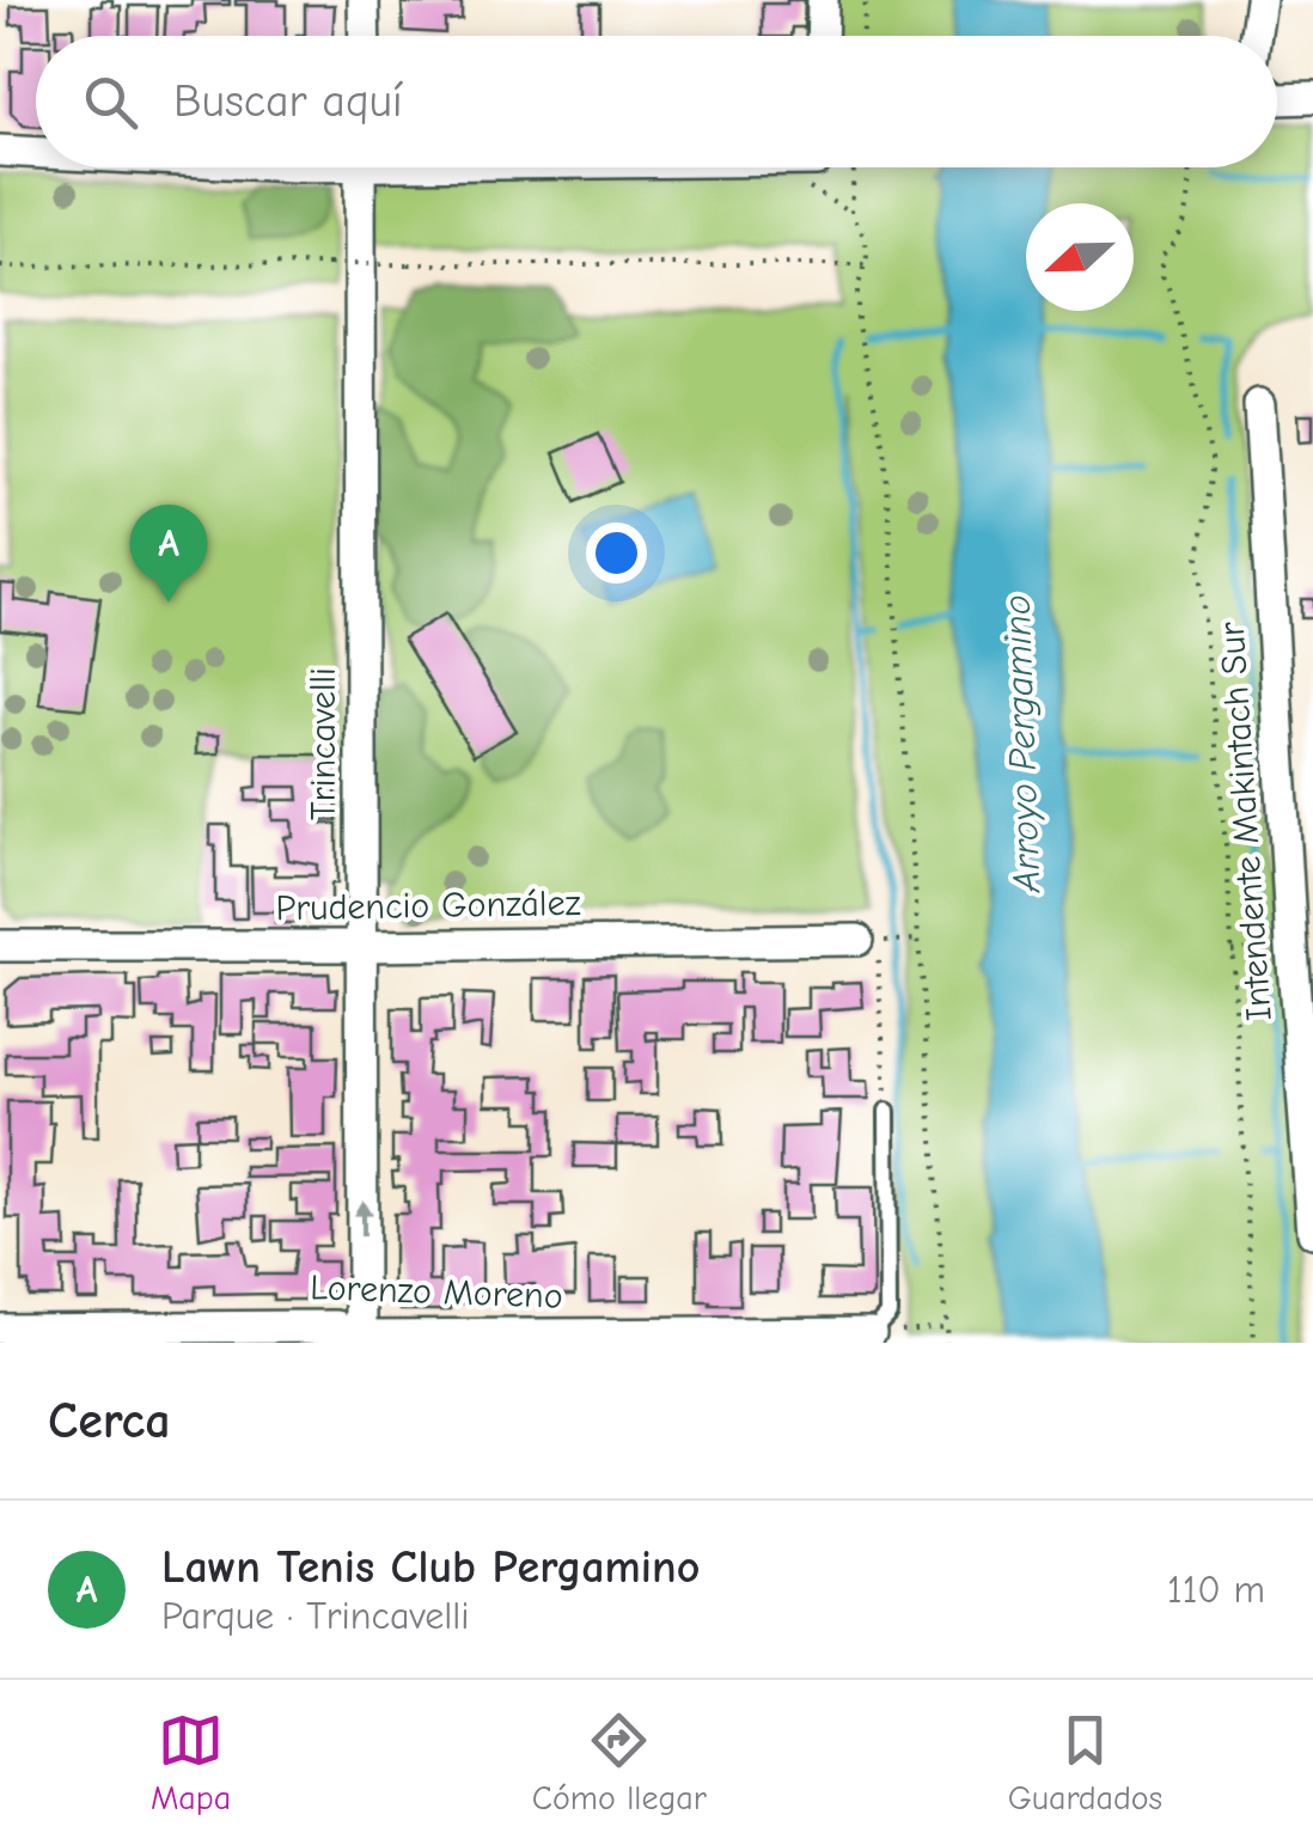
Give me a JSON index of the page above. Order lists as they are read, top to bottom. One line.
{"streets":{"street":["Trincavelli","Intendente Makintach Sur","Prudencio González","Lorenzo Moreno"]},"crossings":[["Trincavelli","Prudencio González"],["Trincavelli","Lorenzo Moreno"]],"water":["Arroyo Pergamino"],"north":"left","page":{"search":"Buscar aquí","pins":"A","heading":"Cerca","list":[{"mark":"A","name":"Lawn Tenis Club Pergamino","note":"Parque · Trincavelli","value":"110 m"}],"nav":["Mapa","Cómo llegar","Guardados"]}}
